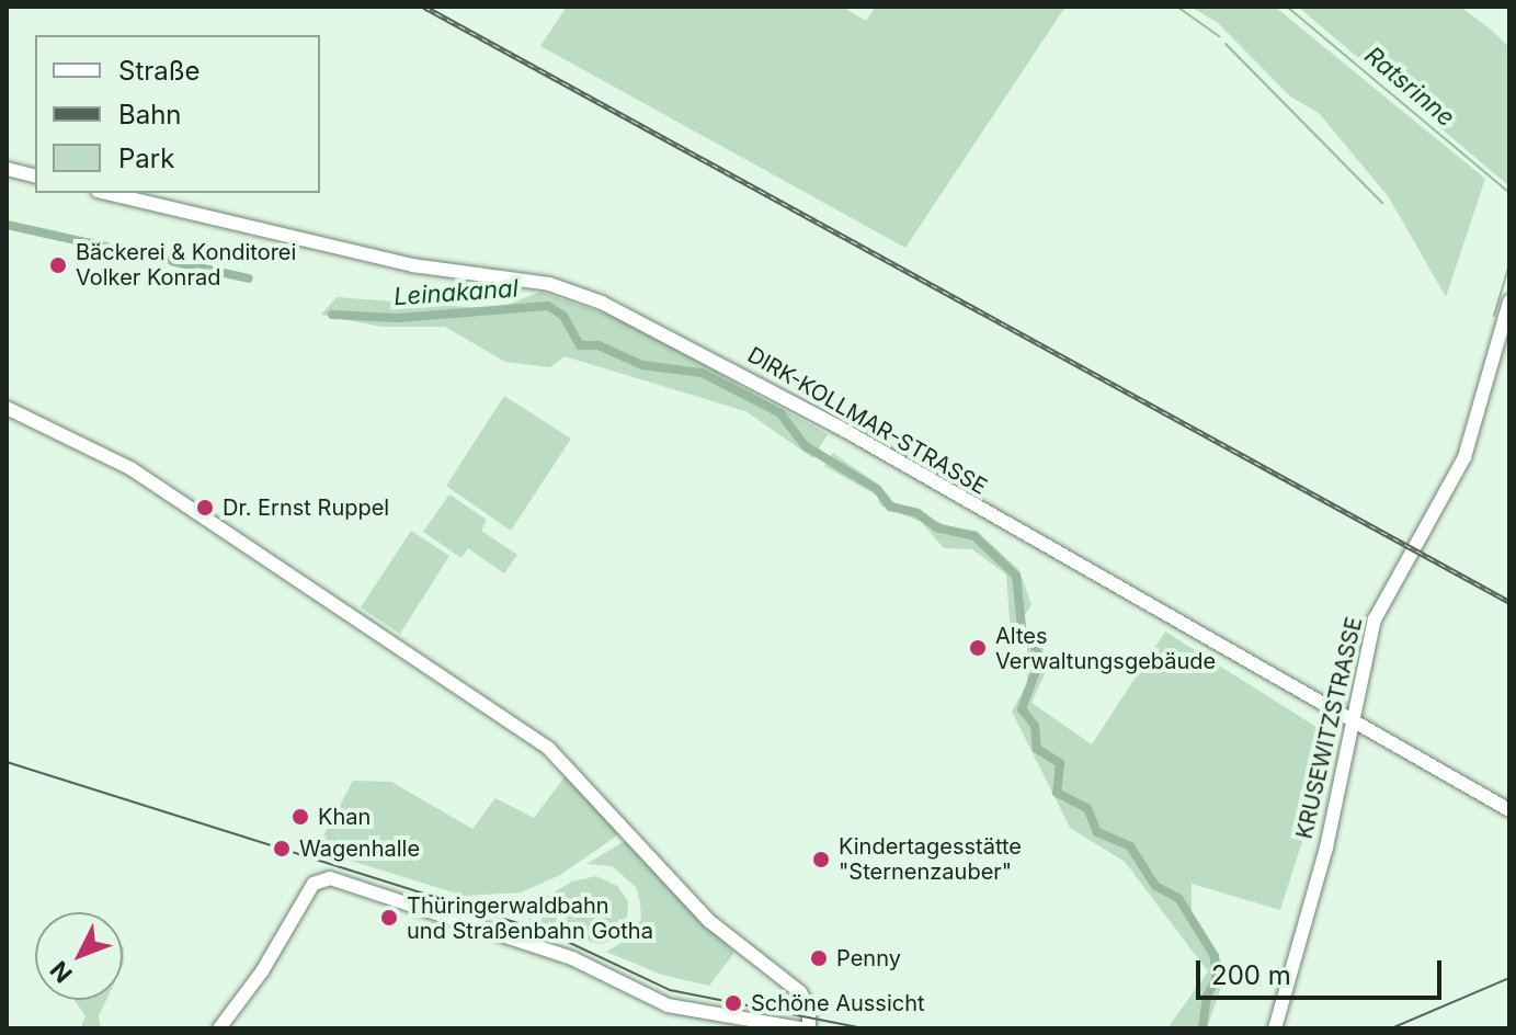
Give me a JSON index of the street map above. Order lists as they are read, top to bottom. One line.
{"streets":{"street":["DIRK-KOLLMAR-STRASSE","KRUSEWITZSTRASSE"]},"crossings":[["DIRK-KOLLMAR-STRASSE","KRUSEWITZSTRASSE"]],"water":["Ratsrinne","Leinakanal"],"places":["Bäckerei & Konditorei Volker Konrad","Dr. Ernst Ruppel","Altes Verwaltungsgebäude","Khan","Wagenhalle","Kindertagesstätte \"Sternenzauber\"","Thüringerwaldbahn und Straßenbahn Gotha","Penny","Schöne Aussicht"],"legend":["Straße","Bahn","Park"],"scale_bar":"200 m","north":"bottom left"}
